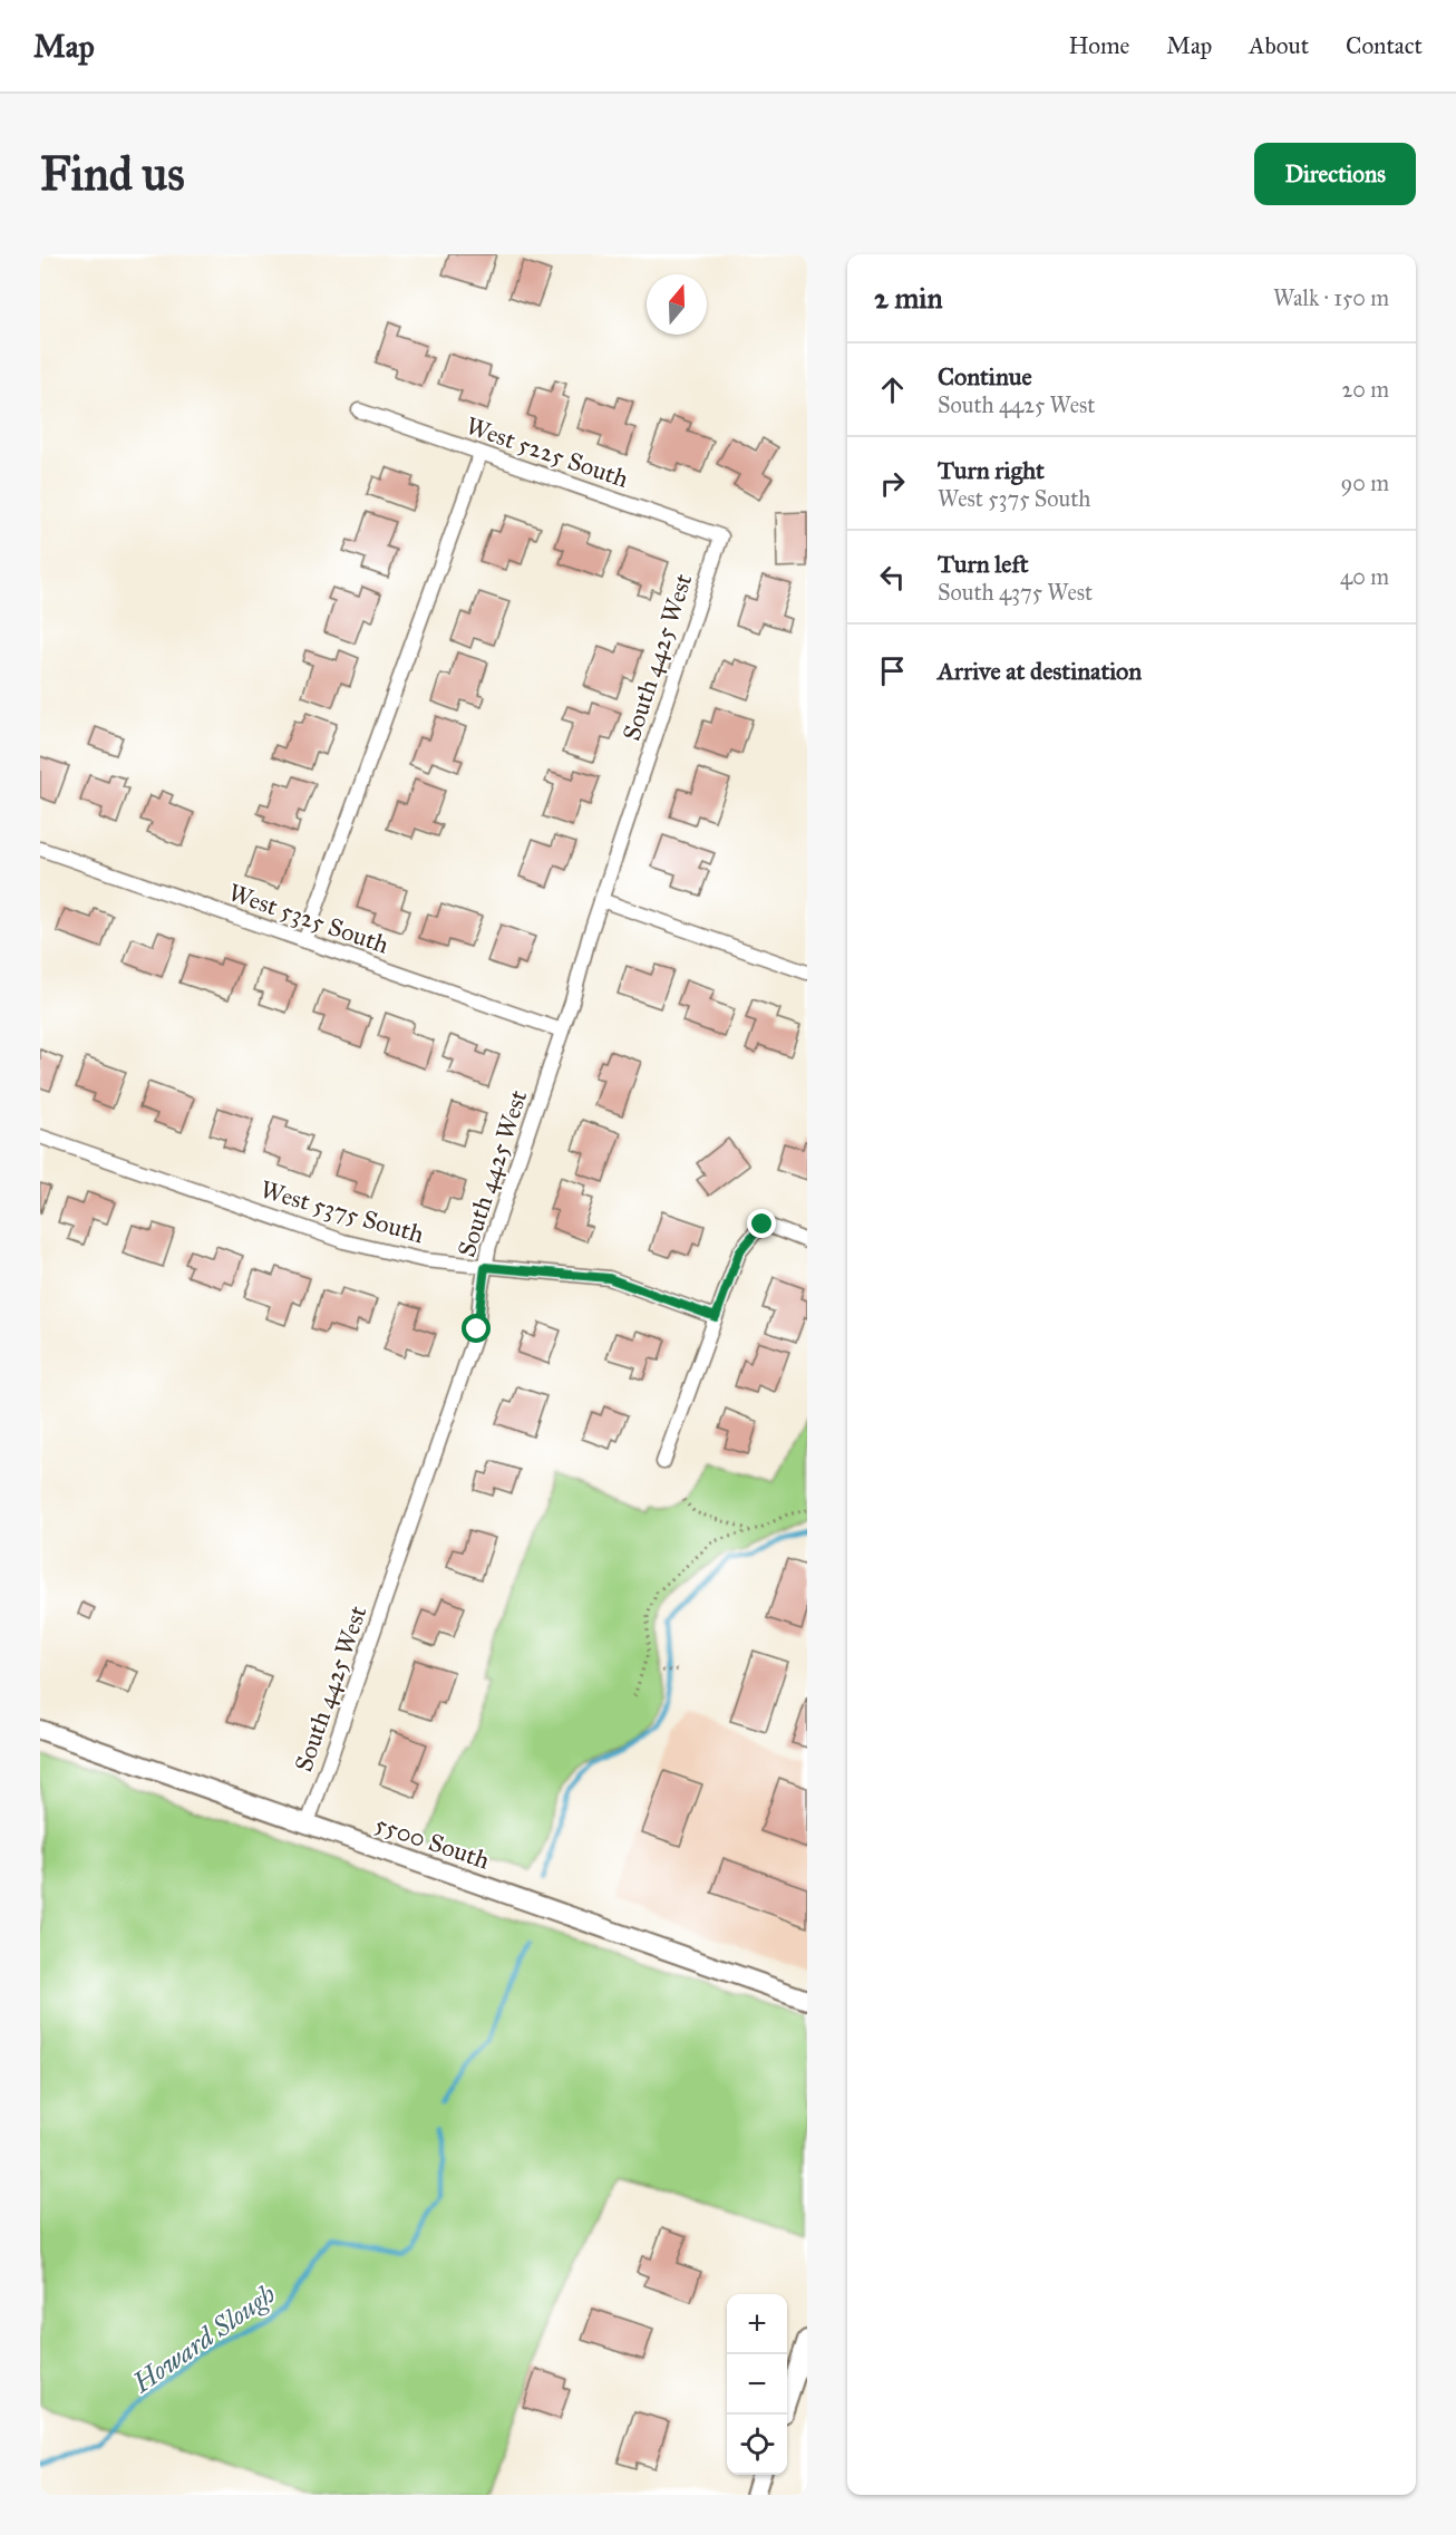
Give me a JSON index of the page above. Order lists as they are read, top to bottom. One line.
{"streets":{"main road":["5500 South"],"street":["West 5225 South","South 4425 West","West 5325 South","West 5375 South"]},"crossings":[["West 5225 South","South 4425 West"],["South 4425 West","West 5325 South"],["South 4425 West","West 5375 South"],["South 4425 West","5500 South"]],"water":["Howard Slough"],"north":"top","page":{"header":"Map","nav":["Home","Map","About","Contact"],"buttons":"Directions","title":"Find us","heading":["2 min","Walk · 150 m"],"list":[["Continue","South 4425 West","20 m"],["Turn right","West 5375 South","90 m"],["Turn left","South 4375 West","40 m"],"Arrive at destination"],"map_buttons":["+","−"]}}
